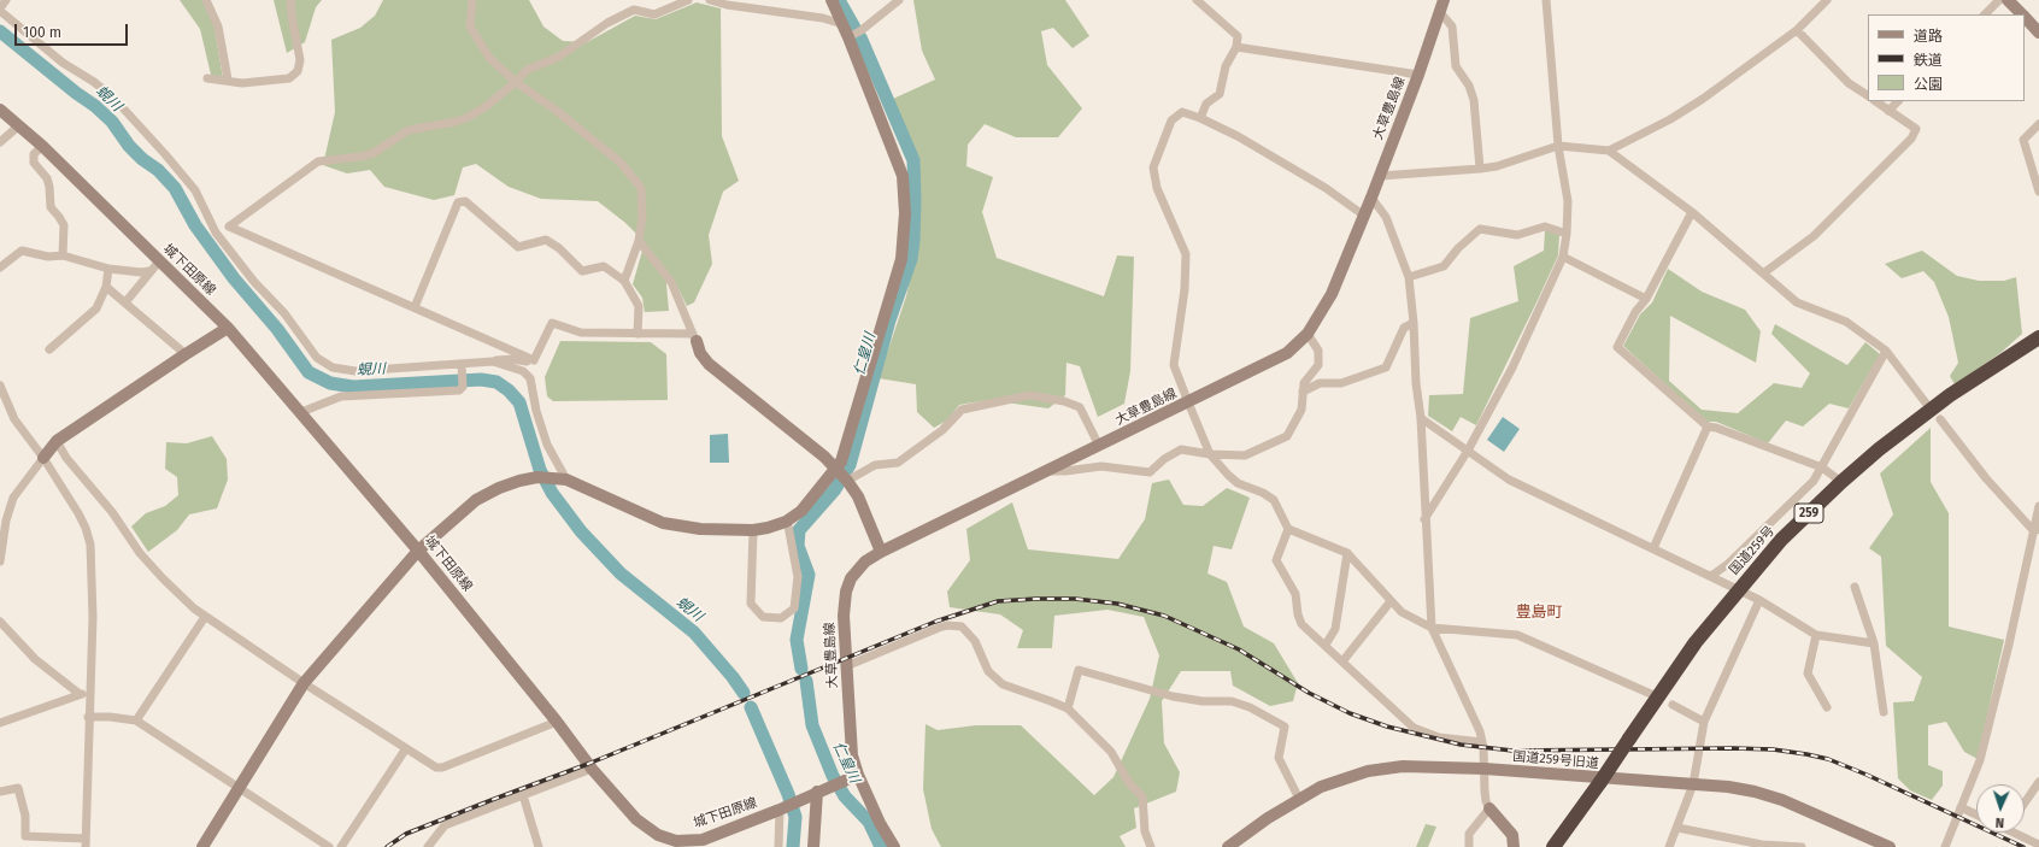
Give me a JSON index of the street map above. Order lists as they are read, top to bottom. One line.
{"streets":{"highway":["259","国道259号"],"street":["大草豊島線","城下田原線","国道259号旧道"]},"crossings":[["大草豊島線","城下田原線"]],"districts":["豊島町"],"water":["蜆川","仁皇川"],"legend":["道路","鉄道","公園"],"scale_bar":"100 m","north":"bottom"}
